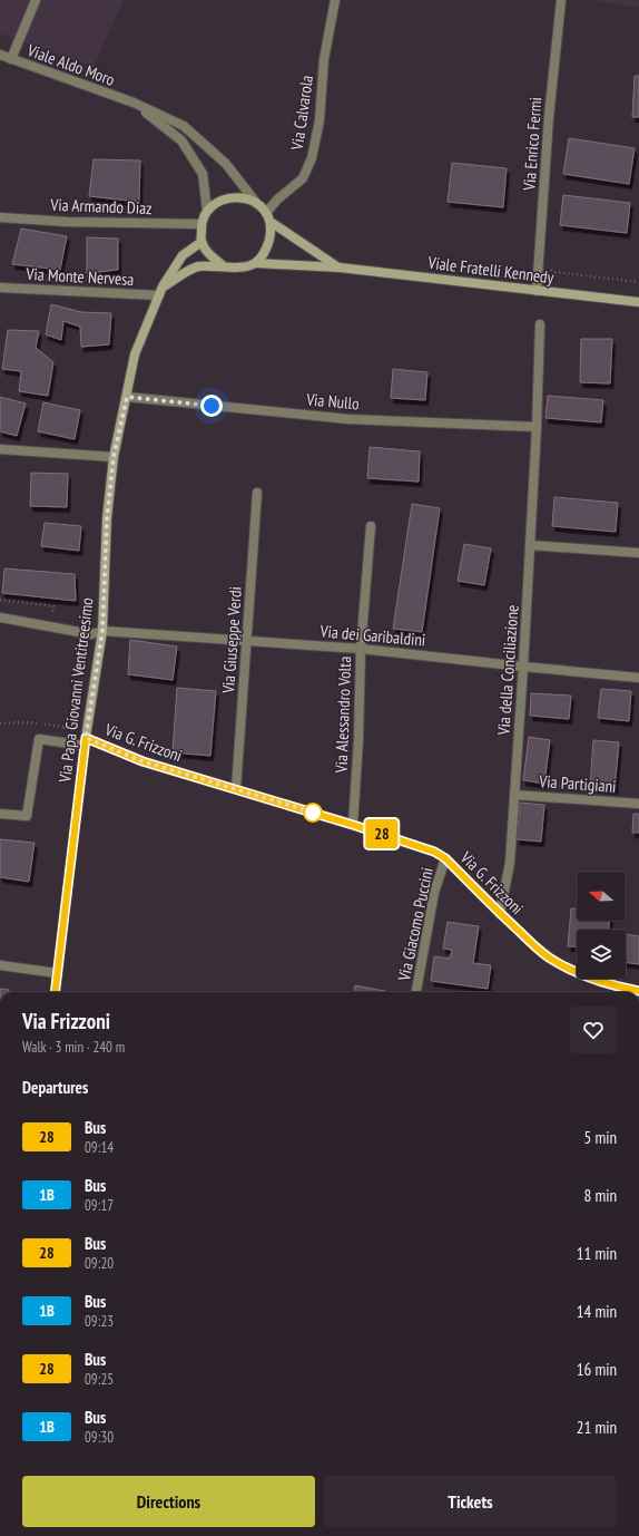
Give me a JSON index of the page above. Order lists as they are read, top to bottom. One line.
{"streets":{"street":["Viale Aldo Moro","Via Calvarola","Via Enrico Fermi","Via Armando Diaz","Viale Fratelli Kennedy","Via Monte Nervesa","Via Nullo","Via dei Garibaldini","Via Giuseppe Verdi","Via della Conciliazione","Via Papa Giovanni Ventitreesimo","Via Alessandro Volta","Via G. Frizzoni","Via Partigiani","Via Giacomo Puccini"]},"crossings":[["Viale Aldo Moro","Via Calvarola"],["Viale Aldo Moro","Via Armando Diaz"],["Viale Aldo Moro","Viale Fratelli Kennedy"],["Viale Aldo Moro","Via Papa Giovanni Ventitreesimo"],["Via Calvarola","Via Armando Diaz"],["Via Calvarola","Viale Fratelli Kennedy"],["Via Calvarola","Via Papa Giovanni Ventitreesimo"],["Via Enrico Fermi","Viale Fratelli Kennedy"],["Via Armando Diaz","Viale Fratelli Kennedy"],["Via Armando Diaz","Via Papa Giovanni Ventitreesimo"],["Viale Fratelli Kennedy","Via Papa Giovanni Ventitreesimo"],["Via Monte Nervesa","Via Papa Giovanni Ventitreesimo"],["Via Nullo","Via della Conciliazione"],["Via Nullo","Via Papa Giovanni Ventitreesimo"],["Via dei Garibaldini","Via Giuseppe Verdi"],["Via dei Garibaldini","Via della Conciliazione"],["Via dei Garibaldini","Via Papa Giovanni Ventitreesimo"],["Via dei Garibaldini","Via Alessandro Volta"],["Via Giuseppe Verdi","Via G. Frizzoni"],["Via della Conciliazione","Via G. Frizzoni"],["Via della Conciliazione","Via Partigiani"],["Via Papa Giovanni Ventitreesimo","Via G. Frizzoni"],["Via Alessandro Volta","Via G. Frizzoni"],["Via G. Frizzoni","Via Giacomo Puccini"]],"lines":["bus line 28"],"north":"left","page":{"on_map":"28","heading":[["Via Frizzoni","Walk · 3 min · 240 m"],"Departures"],"list":[{"mark":"28","name":"Bus","note":"09:14","value":"5 min"},{"mark":"1B","name":"Bus","note":"09:17","value":"8 min"},{"mark":"28","name":"Bus","note":"09:20","value":"11 min"},{"mark":"1B","name":"Bus","note":"09:23","value":"14 min"},{"mark":"28","name":"Bus","note":"09:25","value":"16 min"},{"mark":"1B","name":"Bus","note":"09:30","value":"21 min"}],"buttons":["Directions","Tickets"]}}
